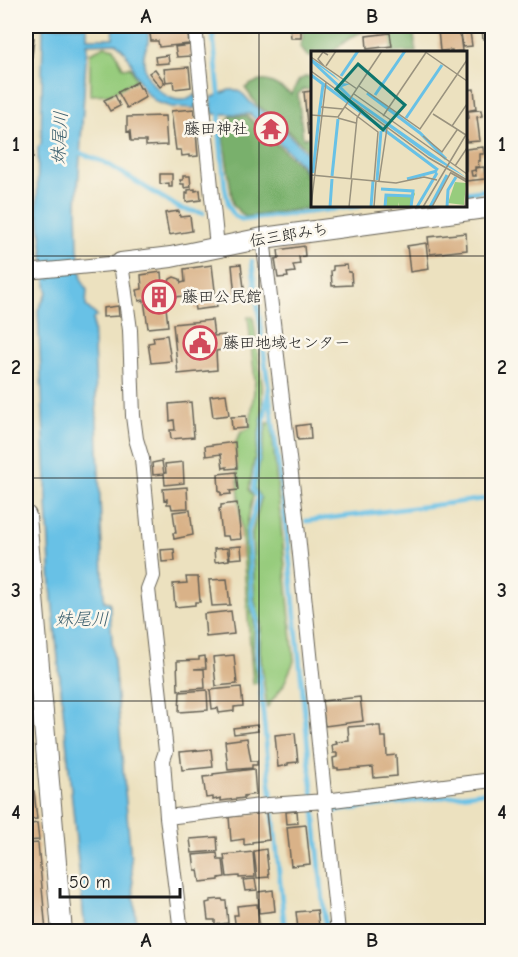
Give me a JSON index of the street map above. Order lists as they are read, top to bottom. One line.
{"streets":{"main road":["伝三郎みち"]},"water":["妹尾川"],"places":{"temple":["藤田神社"],"building":["藤田公民館"],"public building":["藤田地域センター"]},"scale_bar":"50 m","grid":{"columns":["A","B"],"rows":["1","2","3","4"]}}
